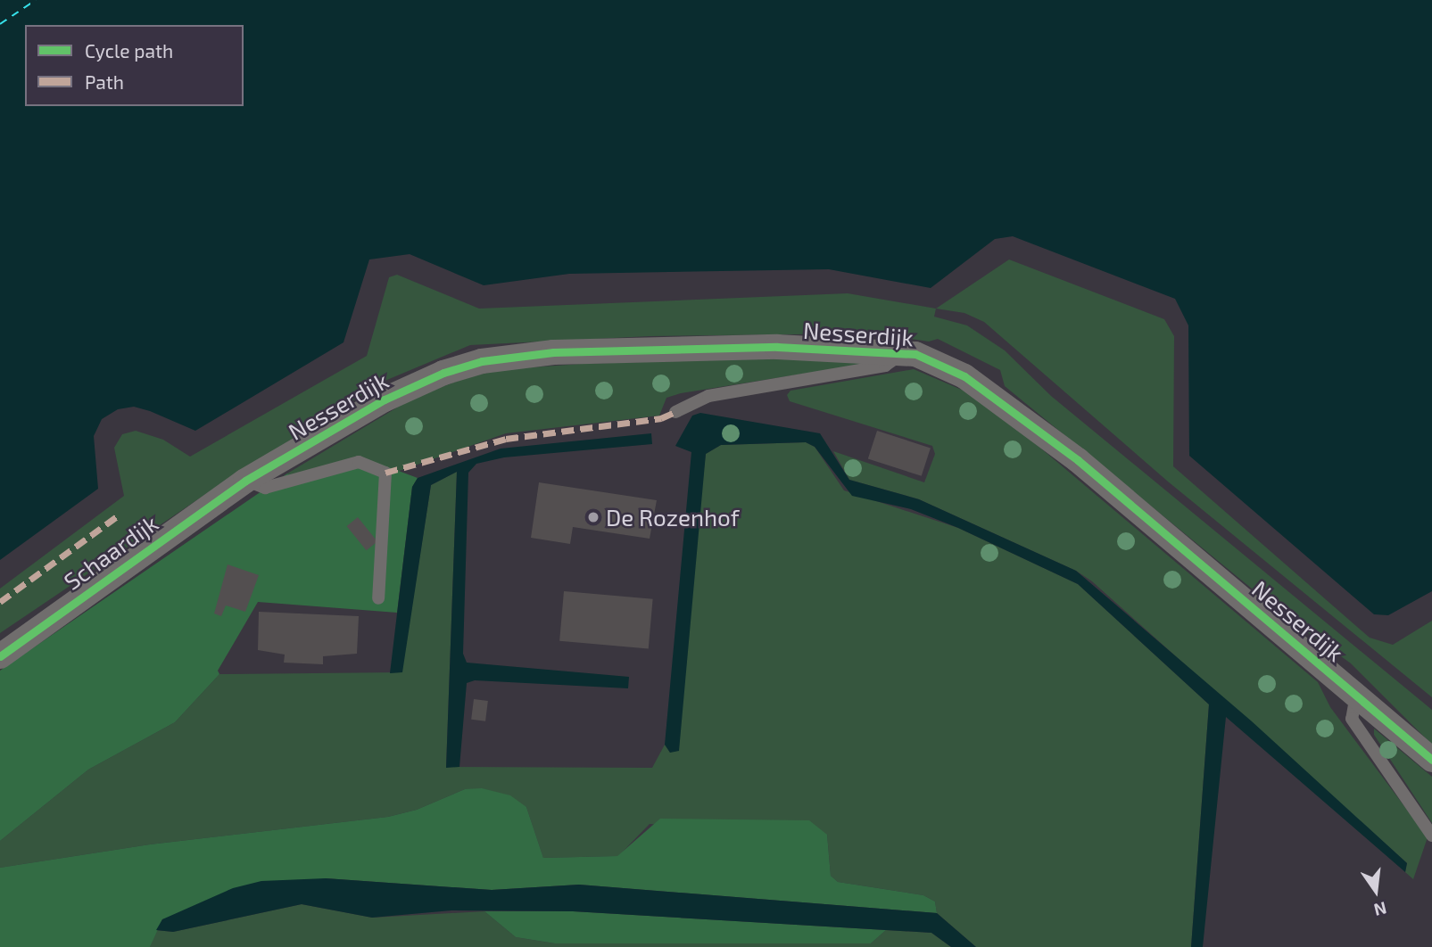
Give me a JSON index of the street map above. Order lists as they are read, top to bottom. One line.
{"streets":{"street":["Nesserdijk","Schaardijk"]},"crossings":[["Nesserdijk","Schaardijk"]],"places":["De Rozenhof"],"legend":["Cycle path","Path"],"north":"bottom"}
